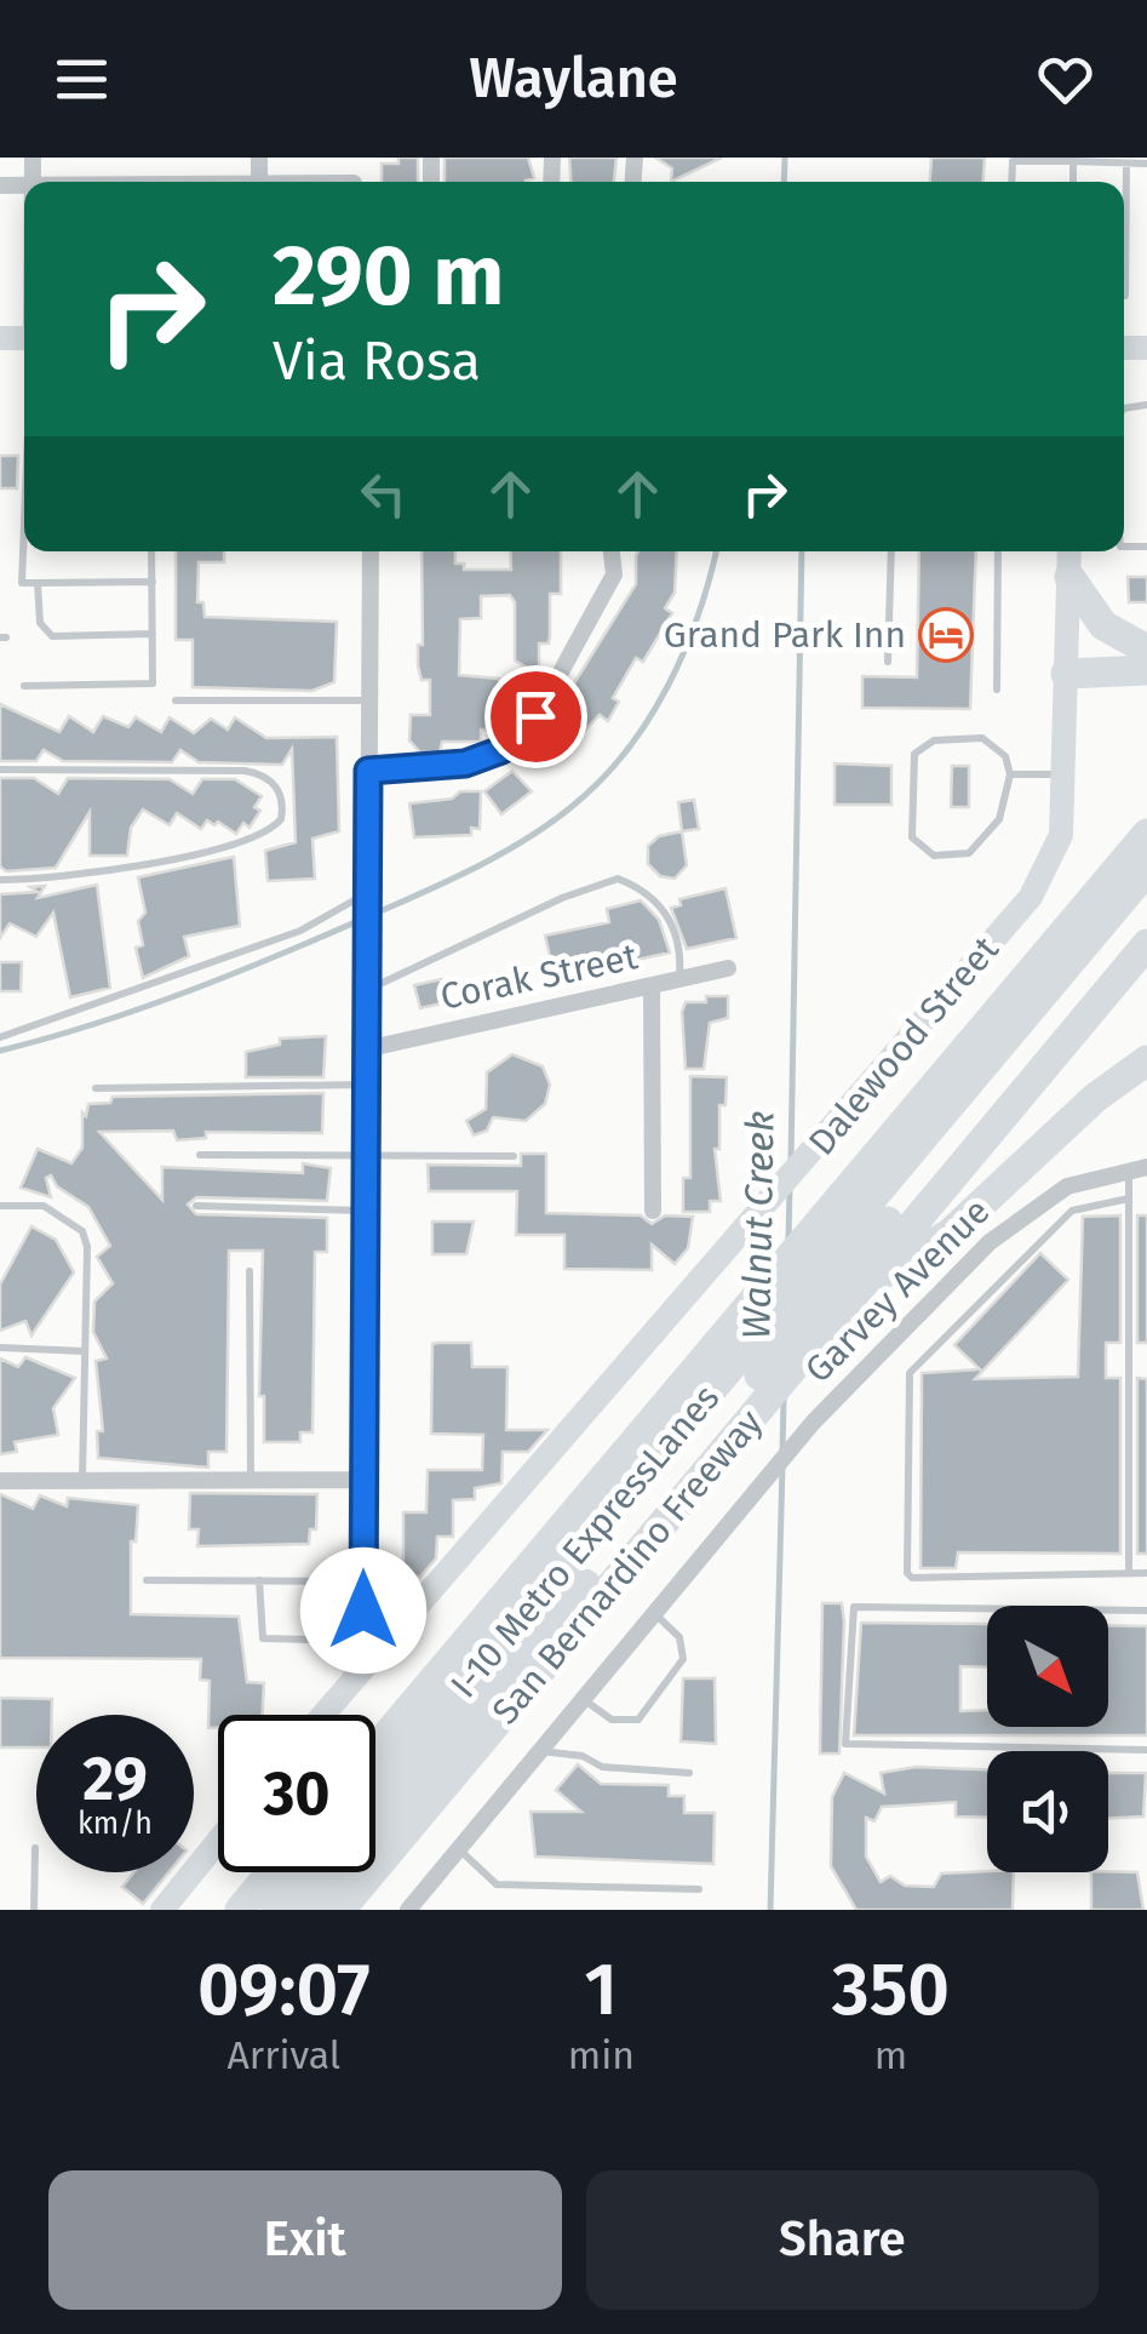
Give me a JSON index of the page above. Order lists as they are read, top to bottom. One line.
{"streets":{"highway":["I-10 Metro ExpressLanes","San Bernardino Freeway"],"street":["Corak Street","Dalewood Street","Garvey Avenue"]},"crossings":[["I-10 Metro ExpressLanes","San Bernardino Freeway"]],"water":["Walnut Creek"],"places":{"hotel":["Grand Park Inn"]},"north":"bottom right","page":{"header":"Waylane","turn":["290 m","Via Rosa"],"speed":"29 km/h","limit":"30","eta":["09:07","Arrival","1","min","350","m"],"buttons":["Exit","Share"]}}
